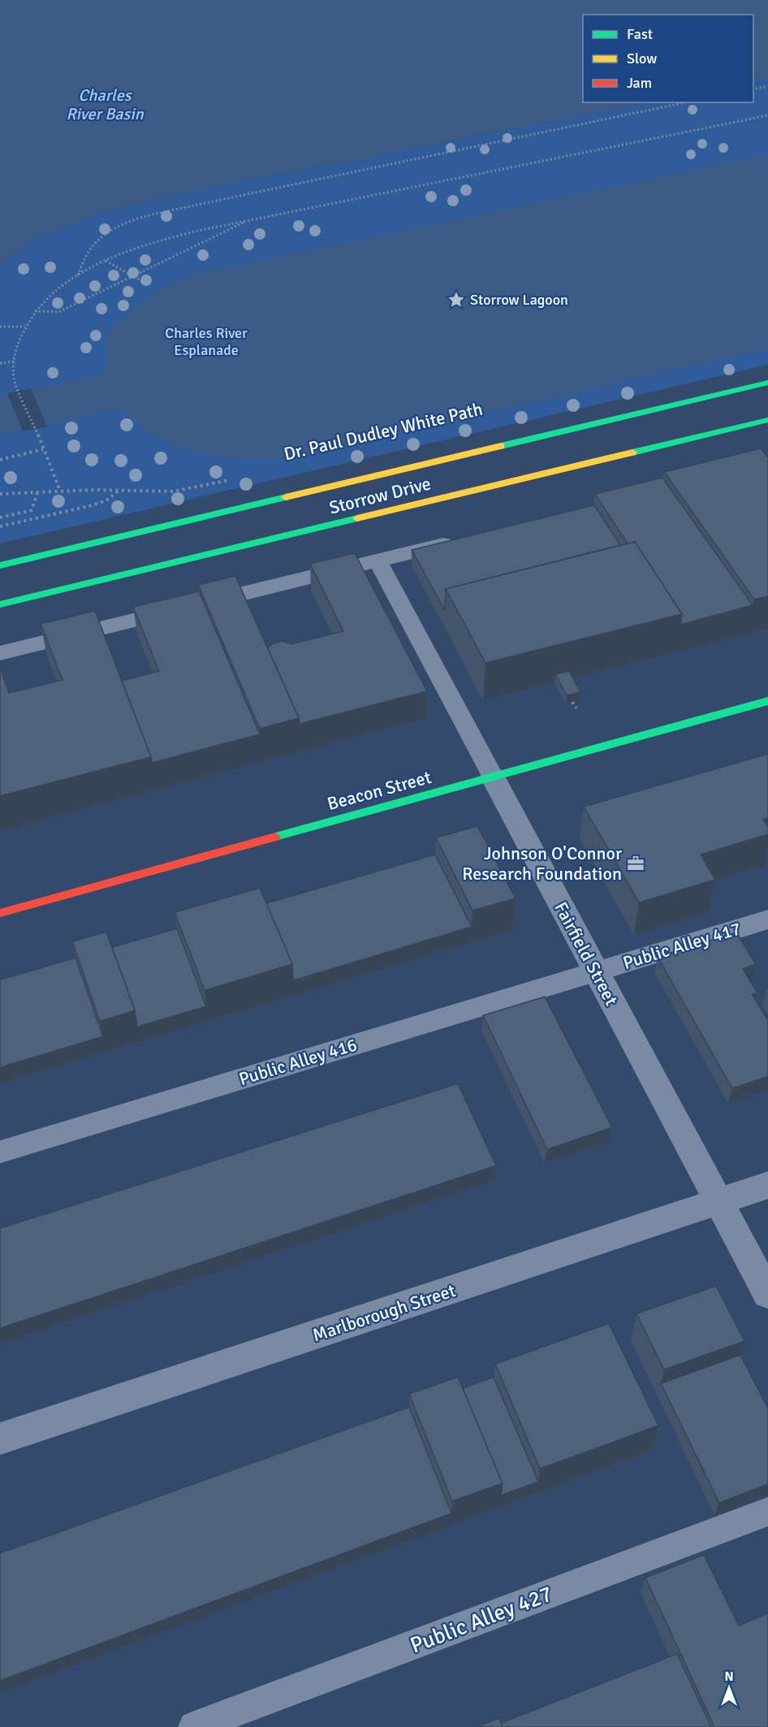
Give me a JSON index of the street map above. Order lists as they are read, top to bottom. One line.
{"streets":{"main road":["Storrow Drive","Beacon Street"],"street":["Fairfield Street","Marlborough Street"],"lane":["Public Alley 417","Public Alley 416","Public Alley 427"]},"crossings":[["Beacon Street","Fairfield Street"],["Public Alley 417","Fairfield Street"],["Public Alley 417","Public Alley 416"],["Fairfield Street","Public Alley 416"],["Fairfield Street","Marlborough Street"]],"water":["Charles River Basin"],"parks":["Charles River Esplanade"],"places":{"place":["Storrow Lagoon"],"office":["Johnson O'Connor Research Foundation"]},"legend":["Fast","Slow","Jam"],"north":"top"}
